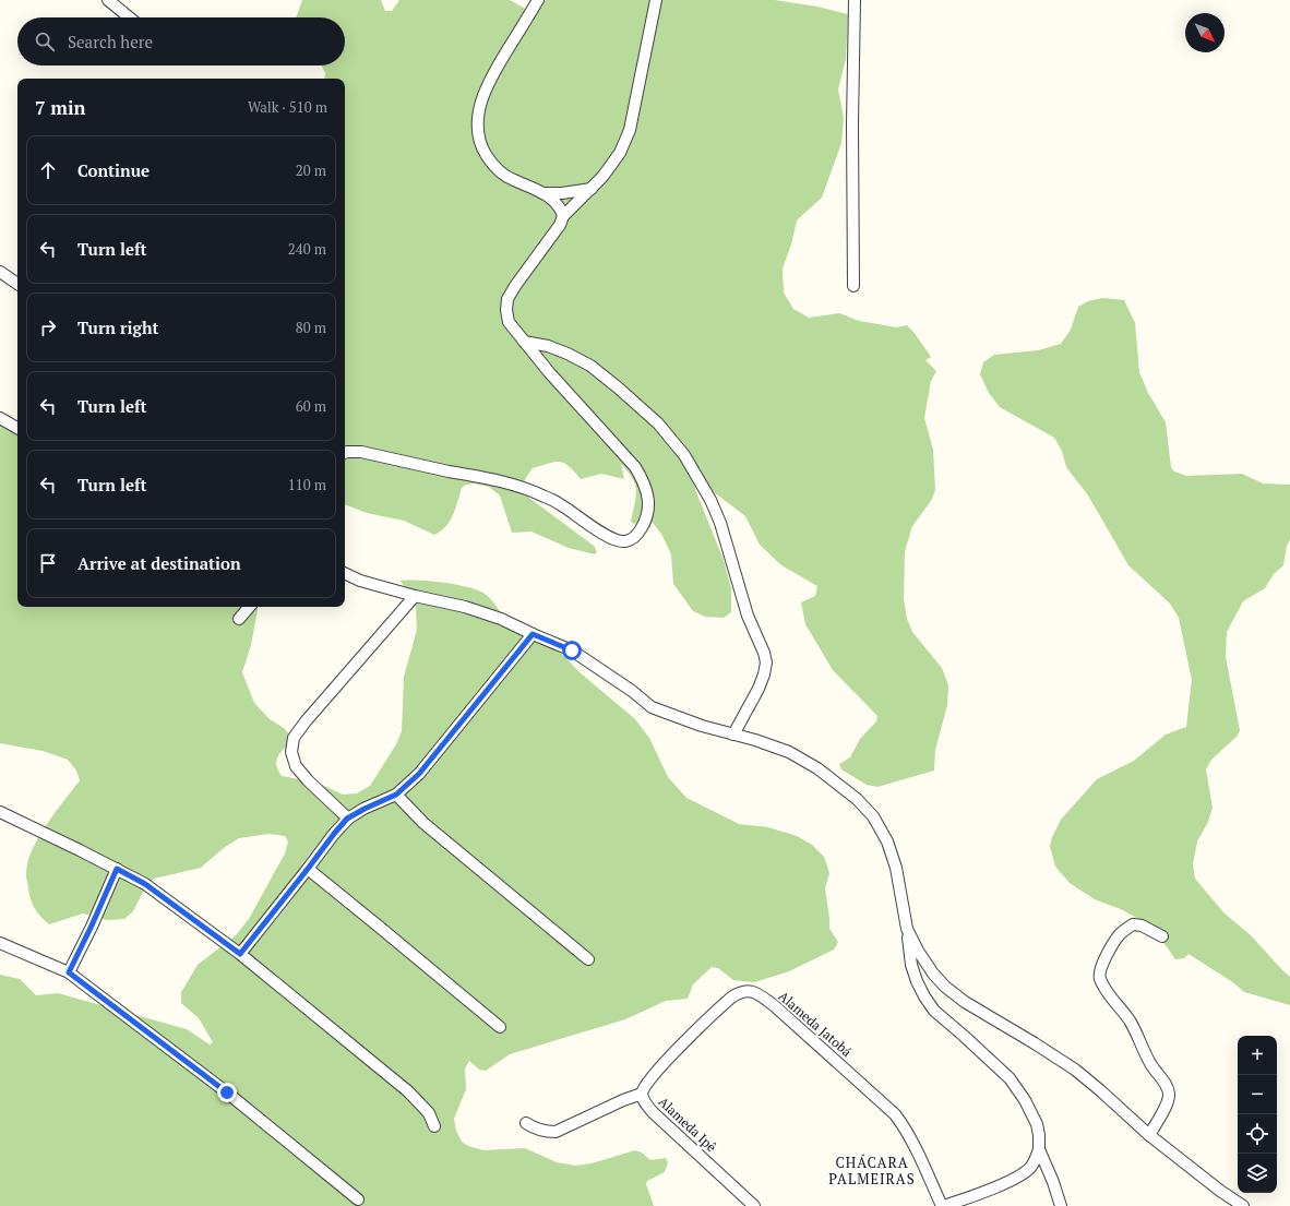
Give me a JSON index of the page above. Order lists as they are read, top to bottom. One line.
{"streets":{"street":["Alameda Jatobá","Alameda Ipê"]},"crossings":[["Alameda Jatobá","Alameda Ipê"]],"districts":["CHÁCARA PALMEIRAS"],"north":"bottom right","page":{"search":"Search here","heading":["7 min","Walk · 510 m"],"list":[["Continue","20 m"],["Turn left","240 m"],["Turn right","80 m"],["Turn left","60 m"],["Turn left","110 m"],"Arrive at destination"],"map_buttons":["+","−"]}}
